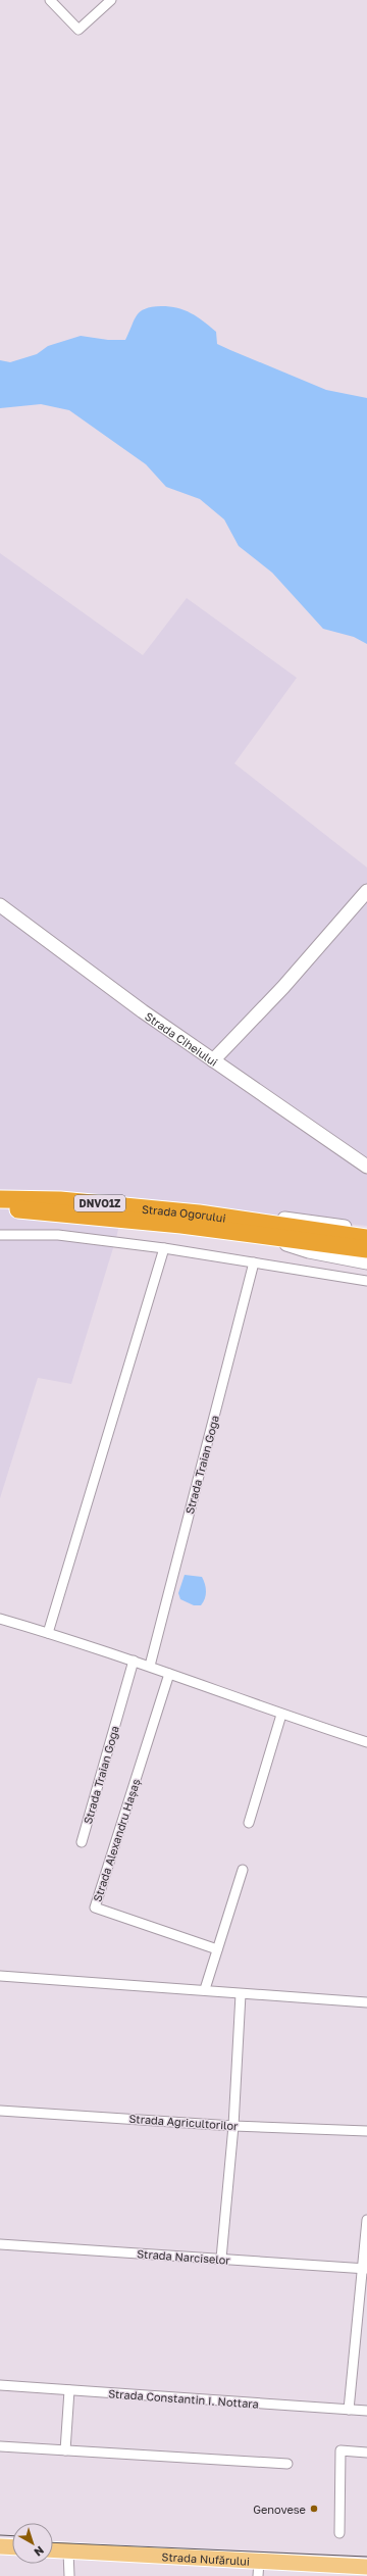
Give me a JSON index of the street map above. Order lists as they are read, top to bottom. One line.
{"streets":{"highway":["DNVO1Z","Strada Ogorului"],"main road":["Strada Nufărului"],"street":["Strada Ciheiului","Strada Traian Goga","Strada Alexandru Hașaș","Strada Agricultorilor","Strada Narciselor","Strada Constantin I. Nottara"]},"places":["Genovese"],"north":"bottom right"}
